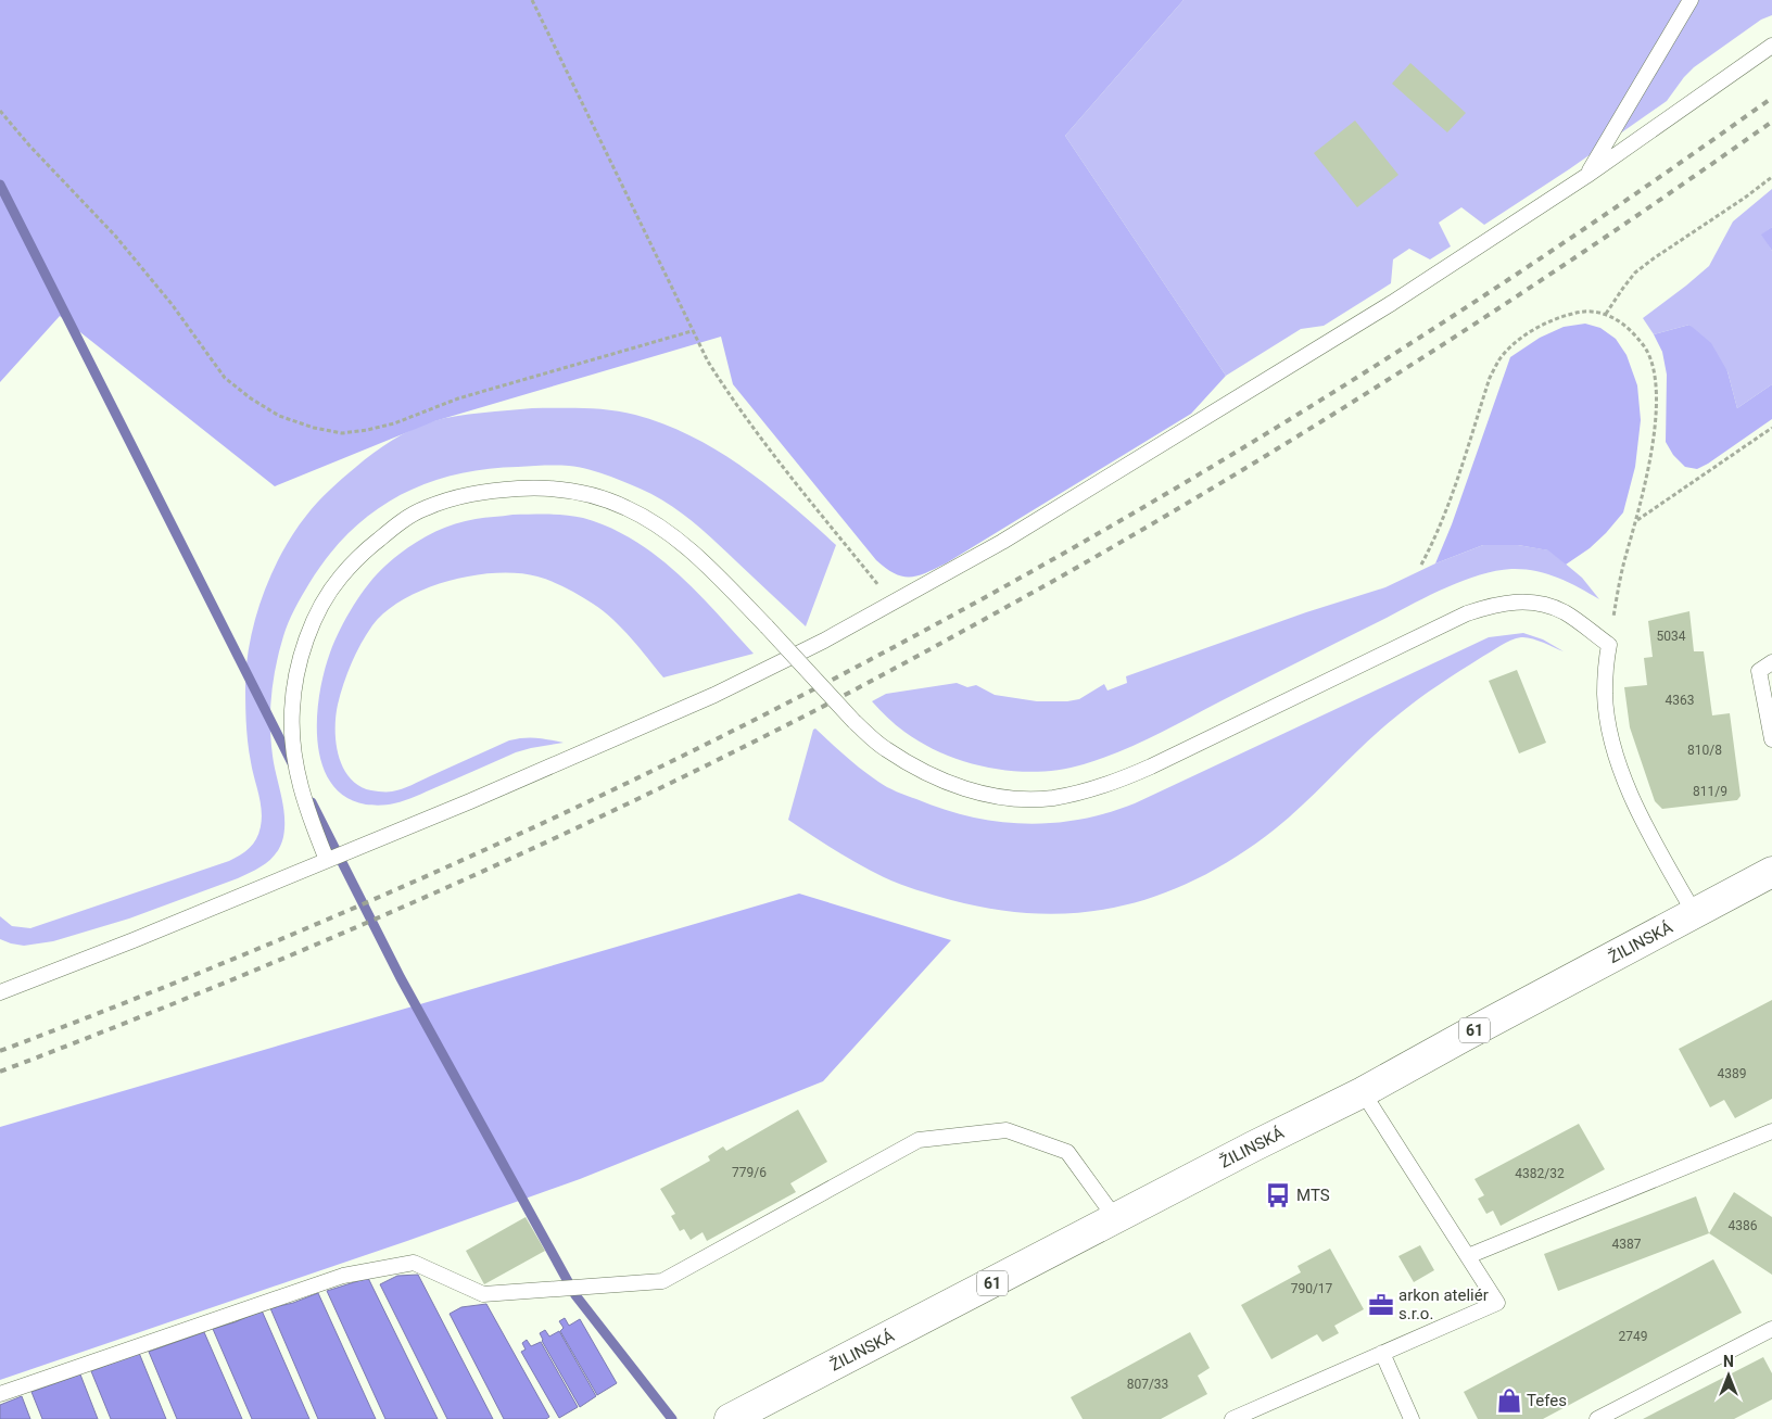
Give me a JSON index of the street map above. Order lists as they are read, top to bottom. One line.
{"streets":{"main road":["ŽILINSKÁ","61"]},"places":{"bus stop":["MTS"],"office":["arkon ateliér s.r.o."],"shop":["Tefes"]},"house_numbers":["5034","4363","810/8","811/9","4389","779/6","4382/32","4386","4387","790/17","2749","807/33"],"north":"top"}
